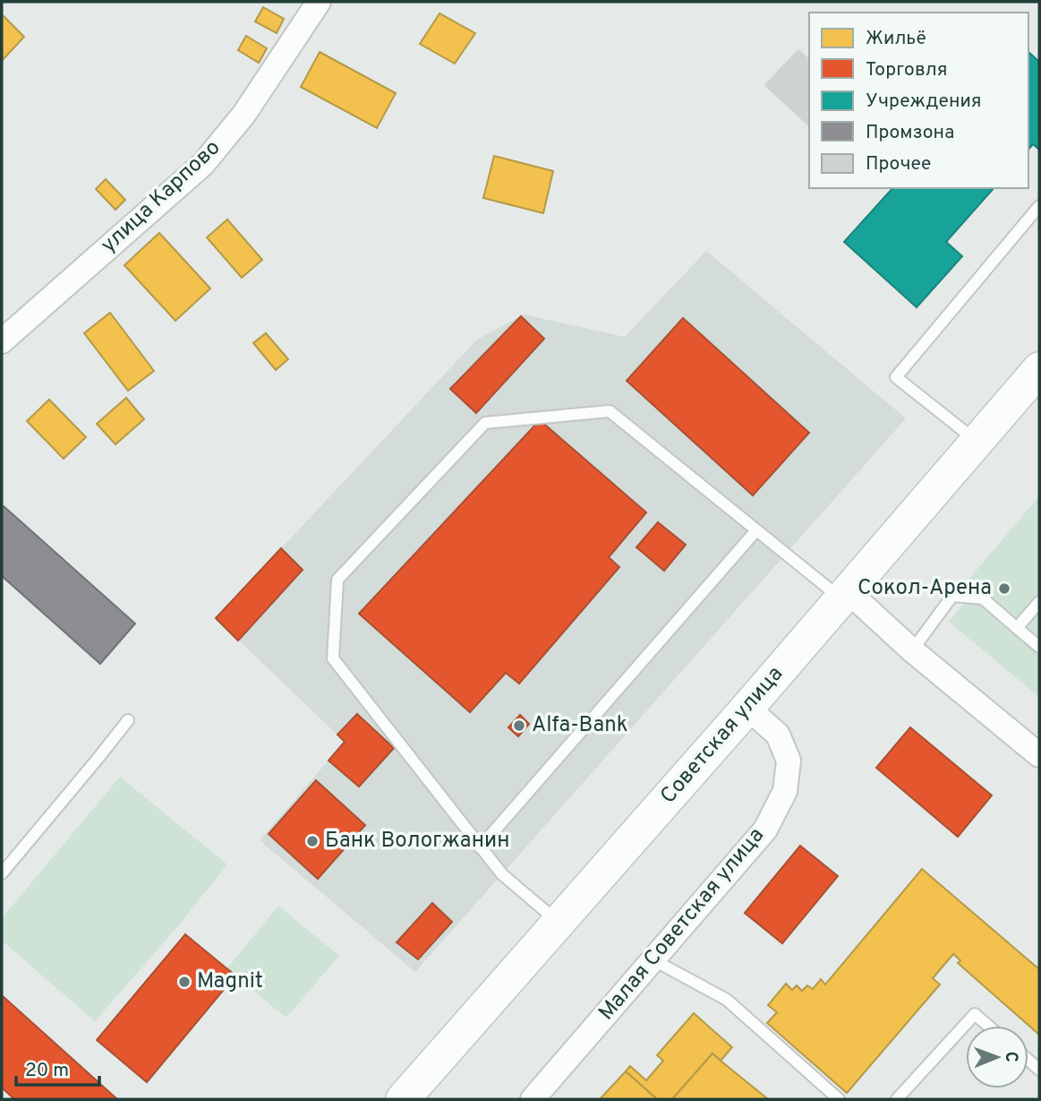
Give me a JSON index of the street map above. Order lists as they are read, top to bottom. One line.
{"streets":{"main road":["Советская улица"],"street":["улица Карпово","Малая Советская улица"]},"crossings":[["Советская улица","Малая Советская улица"]],"places":["Сокол-Арена","Alfa-Bank","Банк Вологжанин","Magnit"],"legend":["Жильё","Торговля","Учреждения","Промзона","Прочее"],"scale_bar":"20 m","north":"right"}
